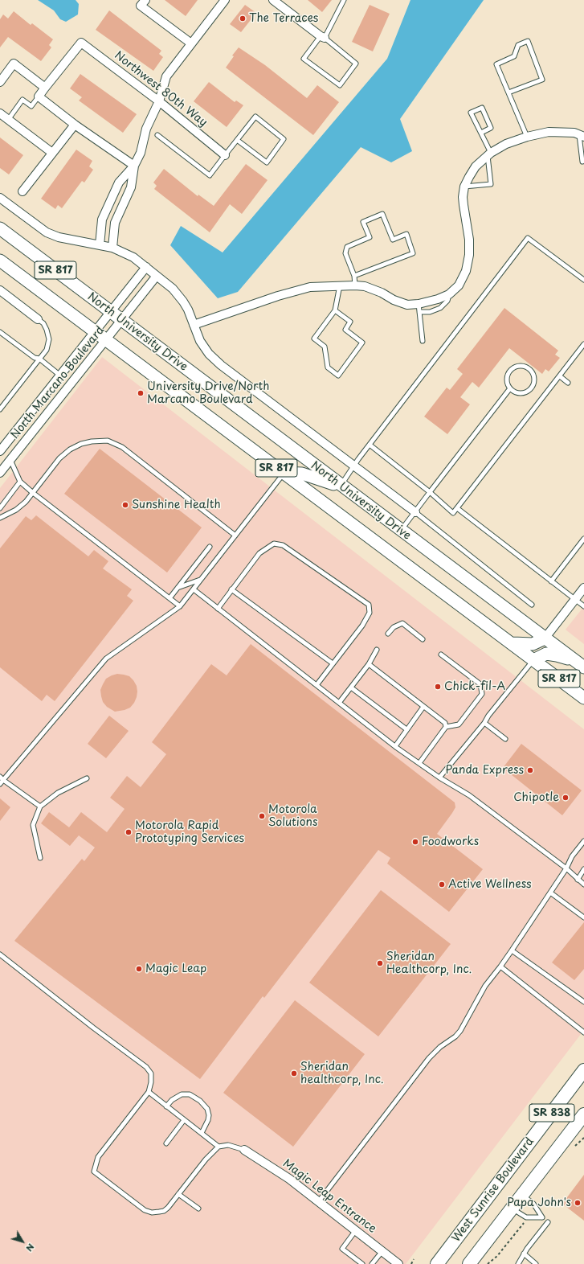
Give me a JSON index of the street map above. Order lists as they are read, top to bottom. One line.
{"streets":{"highway":["SR 838","West Sunrise Boulevard"],"main road":["SR 817","North University Drive"],"street":["Northwest 80th Way","North Marcano Boulevard","Magic Leap Entrance"]},"crossings":[["North University Drive","North Marcano Boulevard"]],"places":["The Terraces","University Drive/North Marcano Boulevard","Sunshine Health","Chick-fil-A","Panda Express","Chipotle","Motorola Solutions","Motorola Rapid Prototyping Services","Foodworks","Active Wellness","Sheridan Healthcorp, Inc.","Magic Leap","Sheridan healthcorp, Inc.","Papa John's"],"north":"bottom right"}
